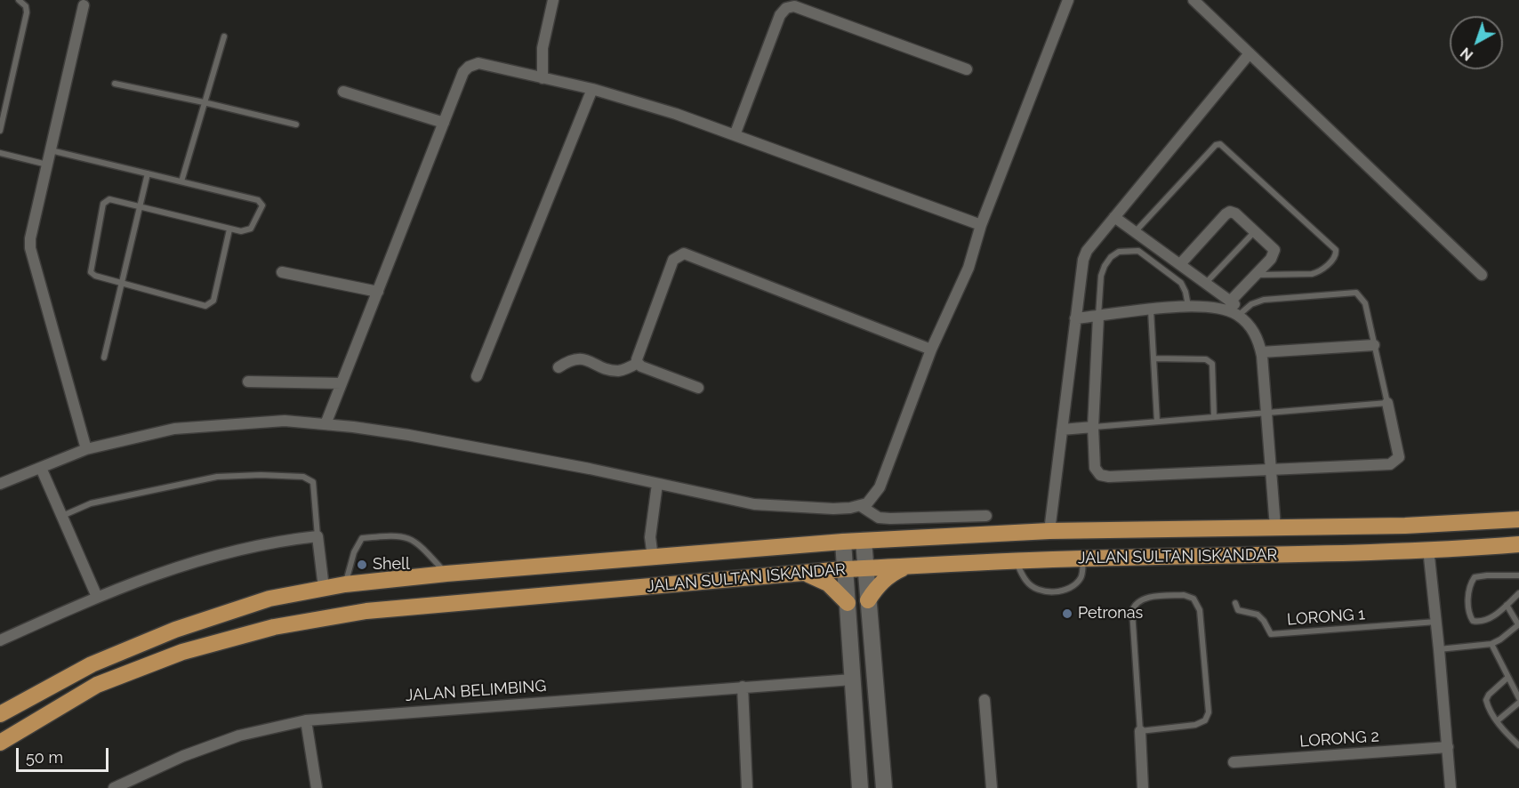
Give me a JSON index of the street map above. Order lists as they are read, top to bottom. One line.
{"streets":{"main road":["JALAN SULTAN ISKANDAR"],"street":["JALAN BELIMBING","LORONG 2"],"lane":["LORONG 1"]},"places":["Shell","Petronas"],"scale_bar":"50 m","north":"bottom left"}
